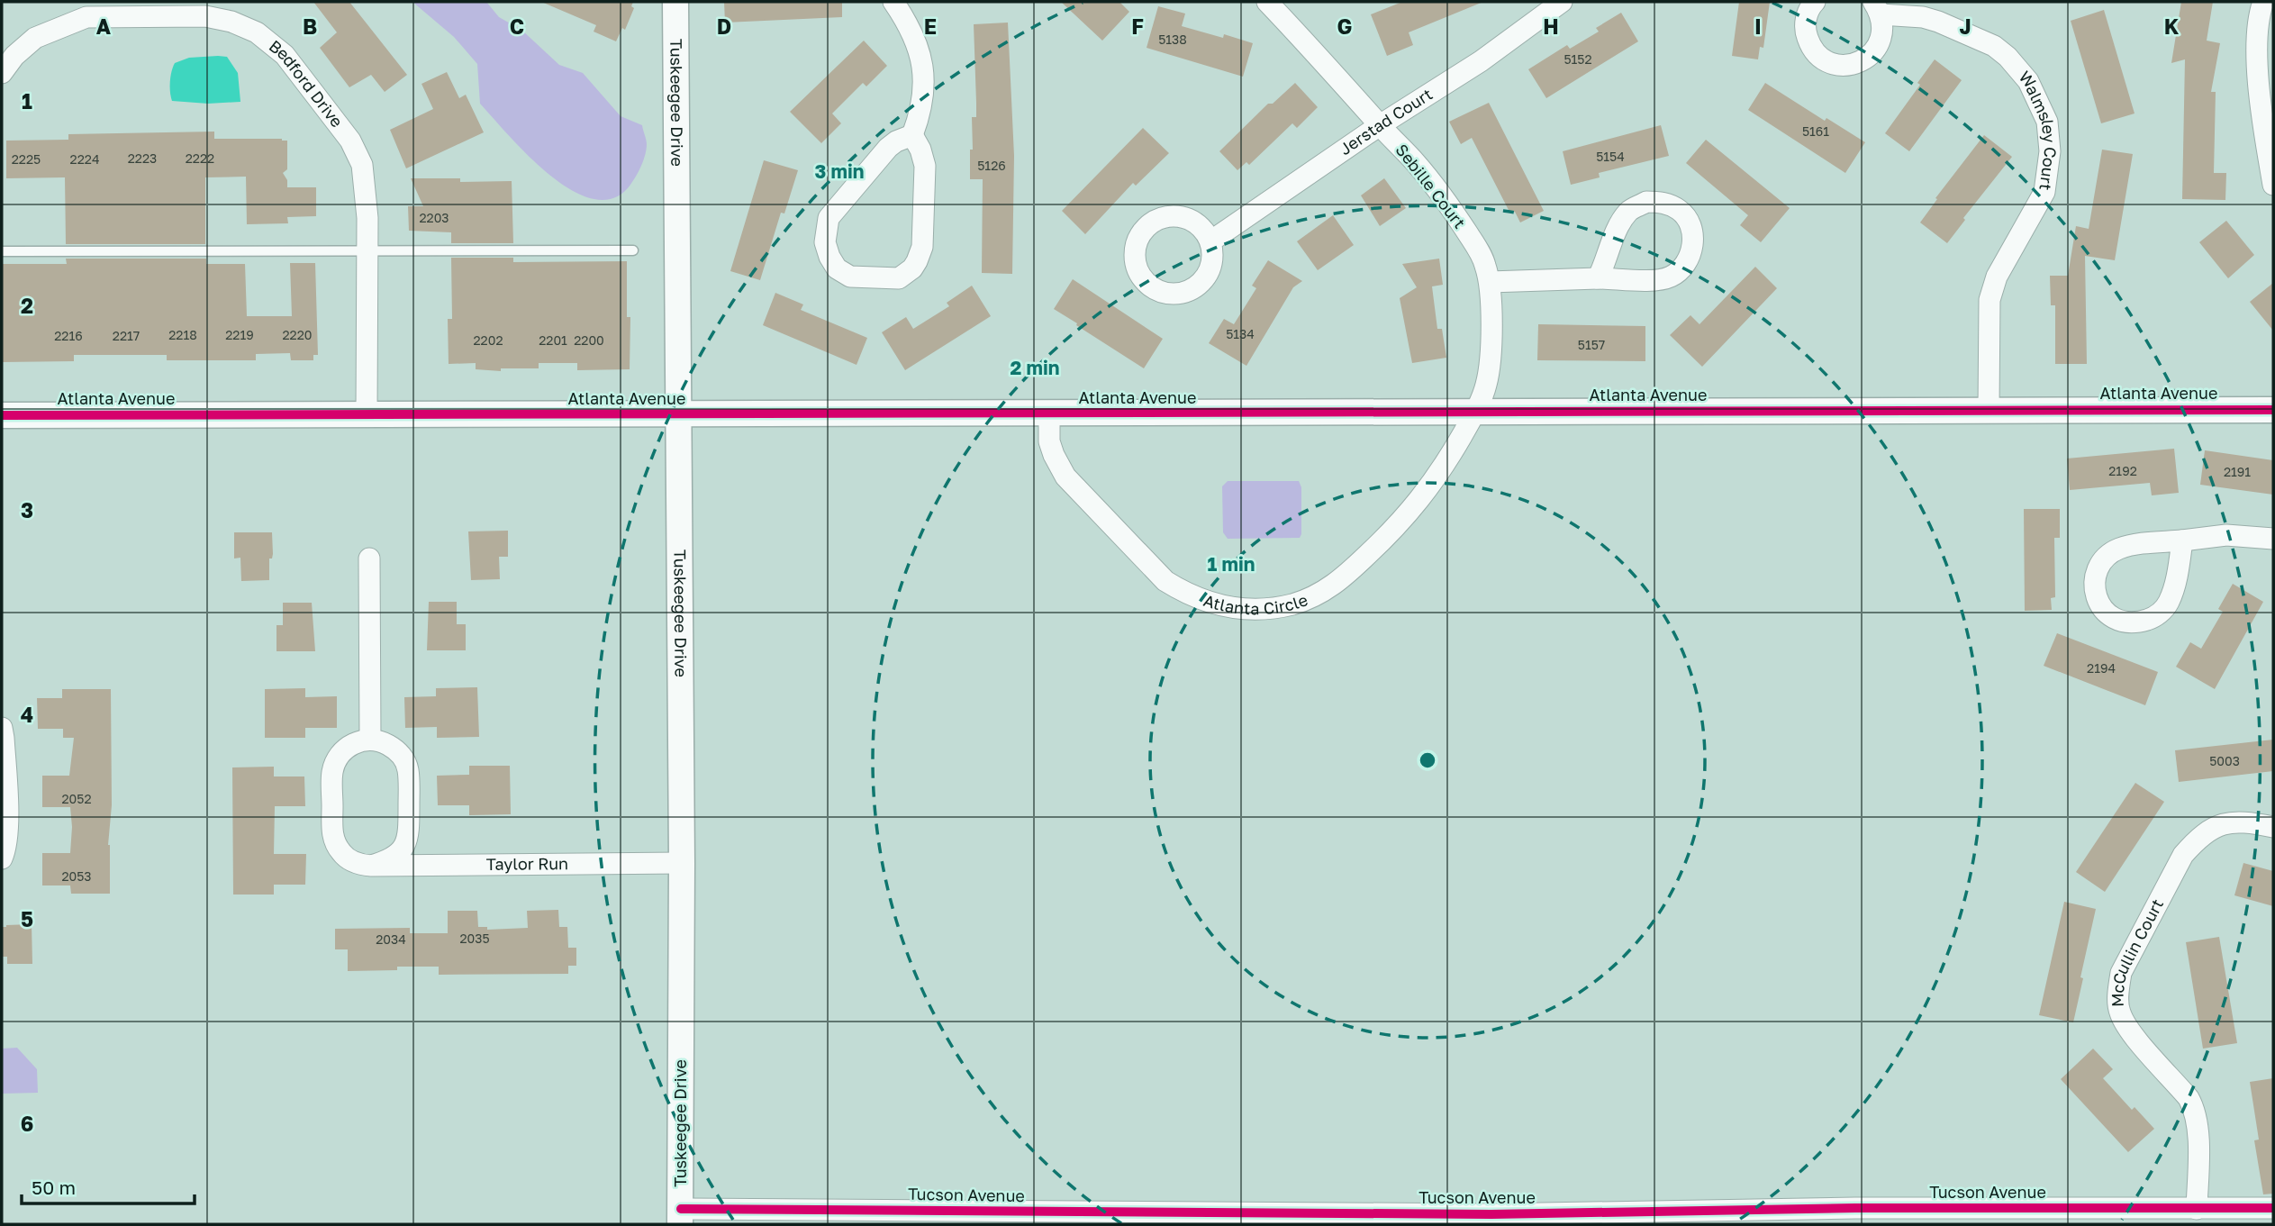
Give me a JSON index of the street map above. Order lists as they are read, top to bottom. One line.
{"streets":{"street":["Bedford Drive","Tuskeegee Drive","Jerstad Court","Walmsley Court","Sebille Court","Atlanta Avenue","Atlanta Circle","Taylor Run","McCullin Court","Tucson Avenue"]},"crossings":[["Bedford Drive","Atlanta Avenue"],["Tuskeegee Drive","Atlanta Avenue"],["Tuskeegee Drive","Taylor Run"],["Tuskeegee Drive","Tucson Avenue"],["Jerstad Court","Sebille Court"],["Walmsley Court","Atlanta Avenue"],["Sebille Court","Atlanta Avenue"],["Sebille Court","Atlanta Circle"],["Atlanta Avenue","Atlanta Circle"],["McCullin Court","Tucson Avenue"]],"house_numbers":["5138","5152","5161","5154","2223","2222","2225","2224","5126","2203","5134","2218","2219","2220","2216","2217","2202","2201","2200","5157","2192","2191","2194","5003","2052","2053","2035","2034"],"scale_bar":"50 m","grid":{"columns":["A","B","C","D","E","F","G","H","I","J","K"],"rows":["1","2","3","4","5","6"]},"rings":["3 min","2 min","1 min"]}
